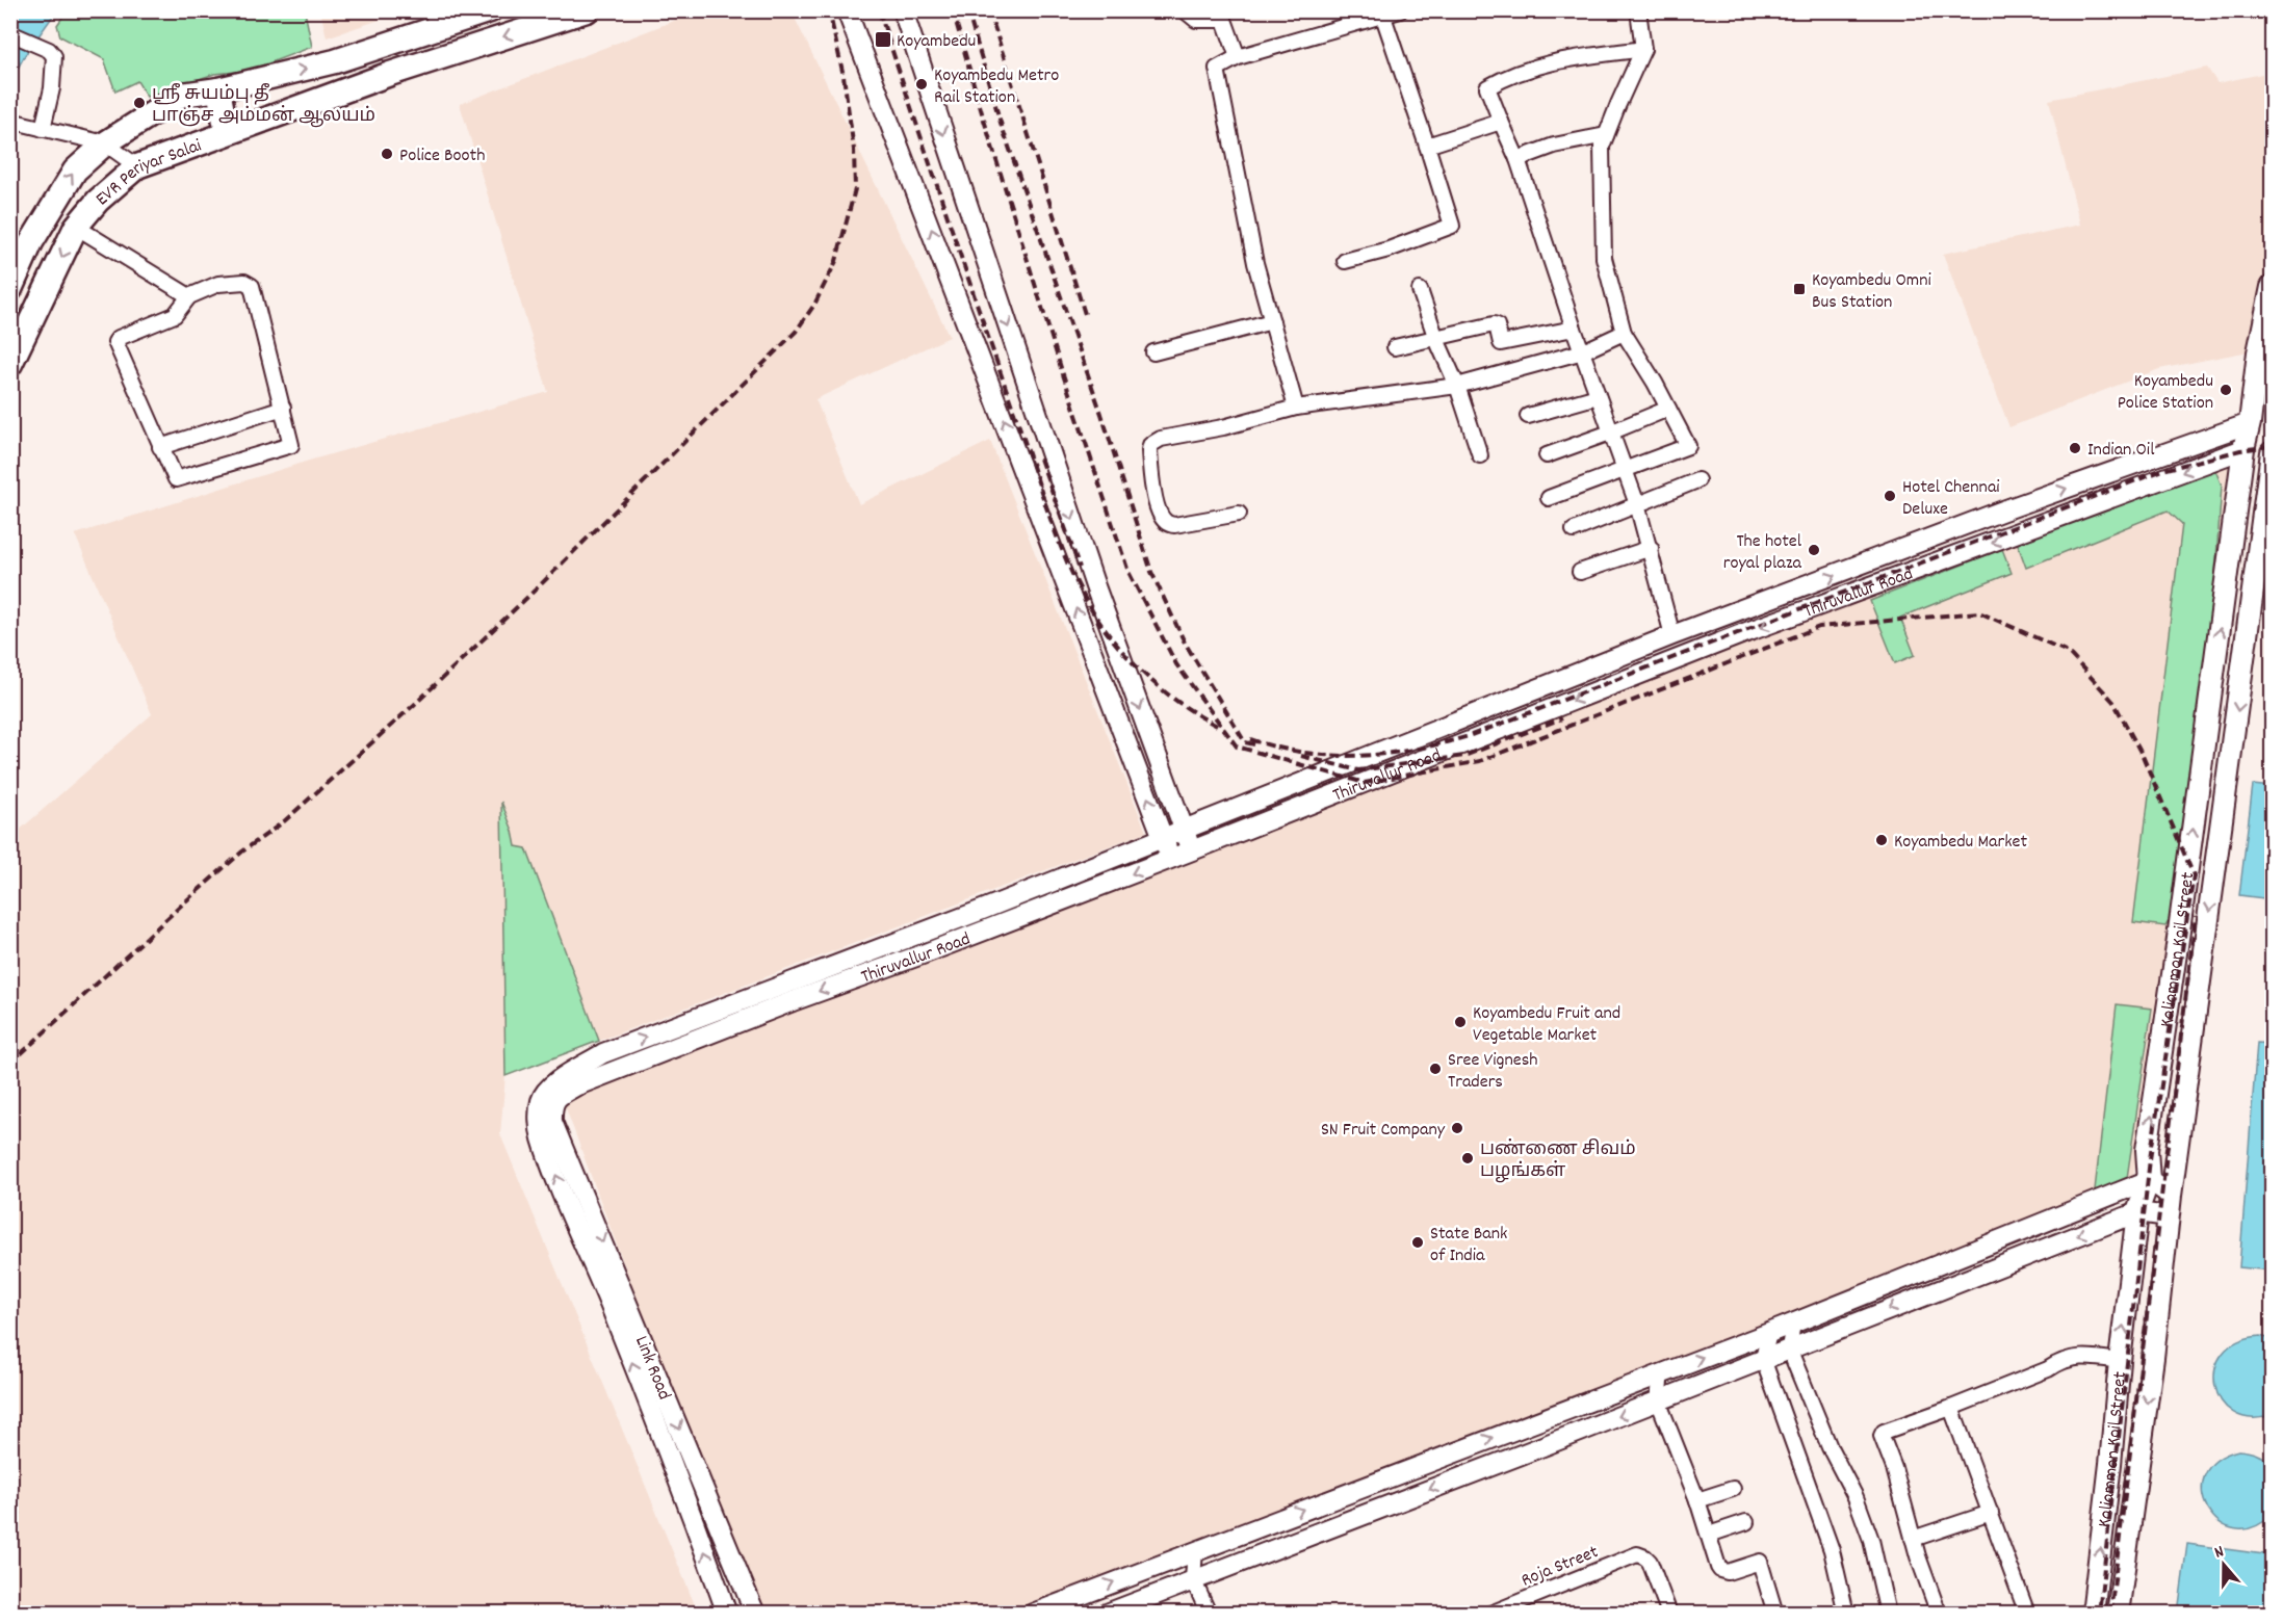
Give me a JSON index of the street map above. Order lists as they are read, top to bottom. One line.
{"streets":{"main road":["EVR Periyar Salai","Kaliamman Koil Street"],"street":["Thiruvallur Road","Link Road","Roja Street"]},"crossings":[["Thiruvallur Road","Kaliamman Koil Street"],["Thiruvallur Road","Link Road"]],"one_way":["Link Road"],"places":{"transit":["Koyambedu","Koyambedu Omni Bus Station"],"other":["Koyambedu Metro Rail Station","ஶ்ரீ சுயம்பு தீ பாஞ்ச அம்மன் ஆலயம்","Police Booth","Koyambedu Police Station","Indian Oil","Hotel Chennai Deluxe","The hotel royal plaza","Koyambedu Market","Koyambedu Fruit and Vegetable Market","Sree Vignesh Traders","SN Fruit Company","பண்ணை சிவம் பழங்கள்","State Bank of India"]},"north":"top"}
